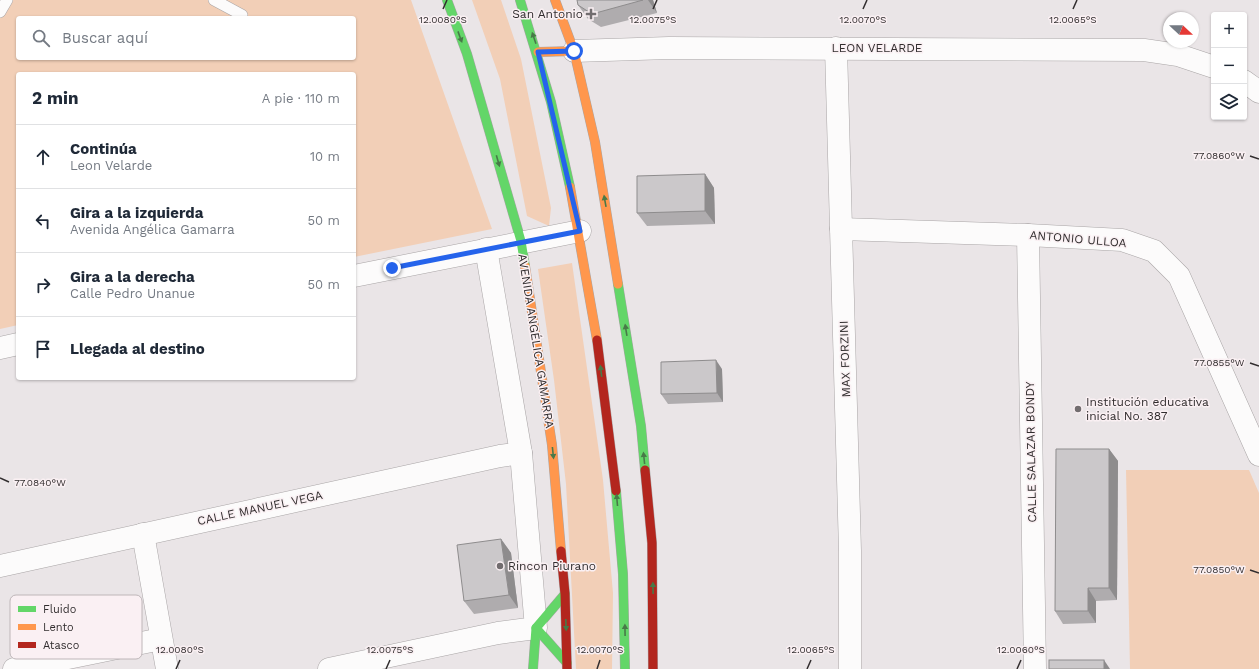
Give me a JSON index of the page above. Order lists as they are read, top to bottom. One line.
{"streets":{"main road":["LEON VELARDE","AVENIDA ANGÉLICA GAMARRA"],"street":["ANTONIO ULLOA","MAX FORZINI","CALLE SALAZAR BONDY","CALLE MANUEL VEGA"]},"crossings":[["LEON VELARDE","MAX FORZINI"],["ANTONIO ULLOA","MAX FORZINI"],["ANTONIO ULLOA","CALLE SALAZAR BONDY"]],"places":{"health":["San Antonio"],"other":["Institución educativa inicial No. 387","Rincon Piurano"]},"legend":["Fluido","Lento","Atasco"],"north":"right","page":{"map_buttons":["+","−"],"search":"Buscar aquí","heading":["2 min","A pie · 110 m"],"list":[["Continúa","Leon Velarde","10 m"],["Gira a la izquierda","Avenida Angélica Gamarra","50 m"],["Gira a la derecha","Calle Pedro Unanue","50 m"],"Llegada al destino"]},"coordinates":["12.0080°S","12.0075°S","12.0070°S","12.0065°S","77.0860°W","77.0855°W","77.0840°W","77.0850°W","12.0060°S"]}
